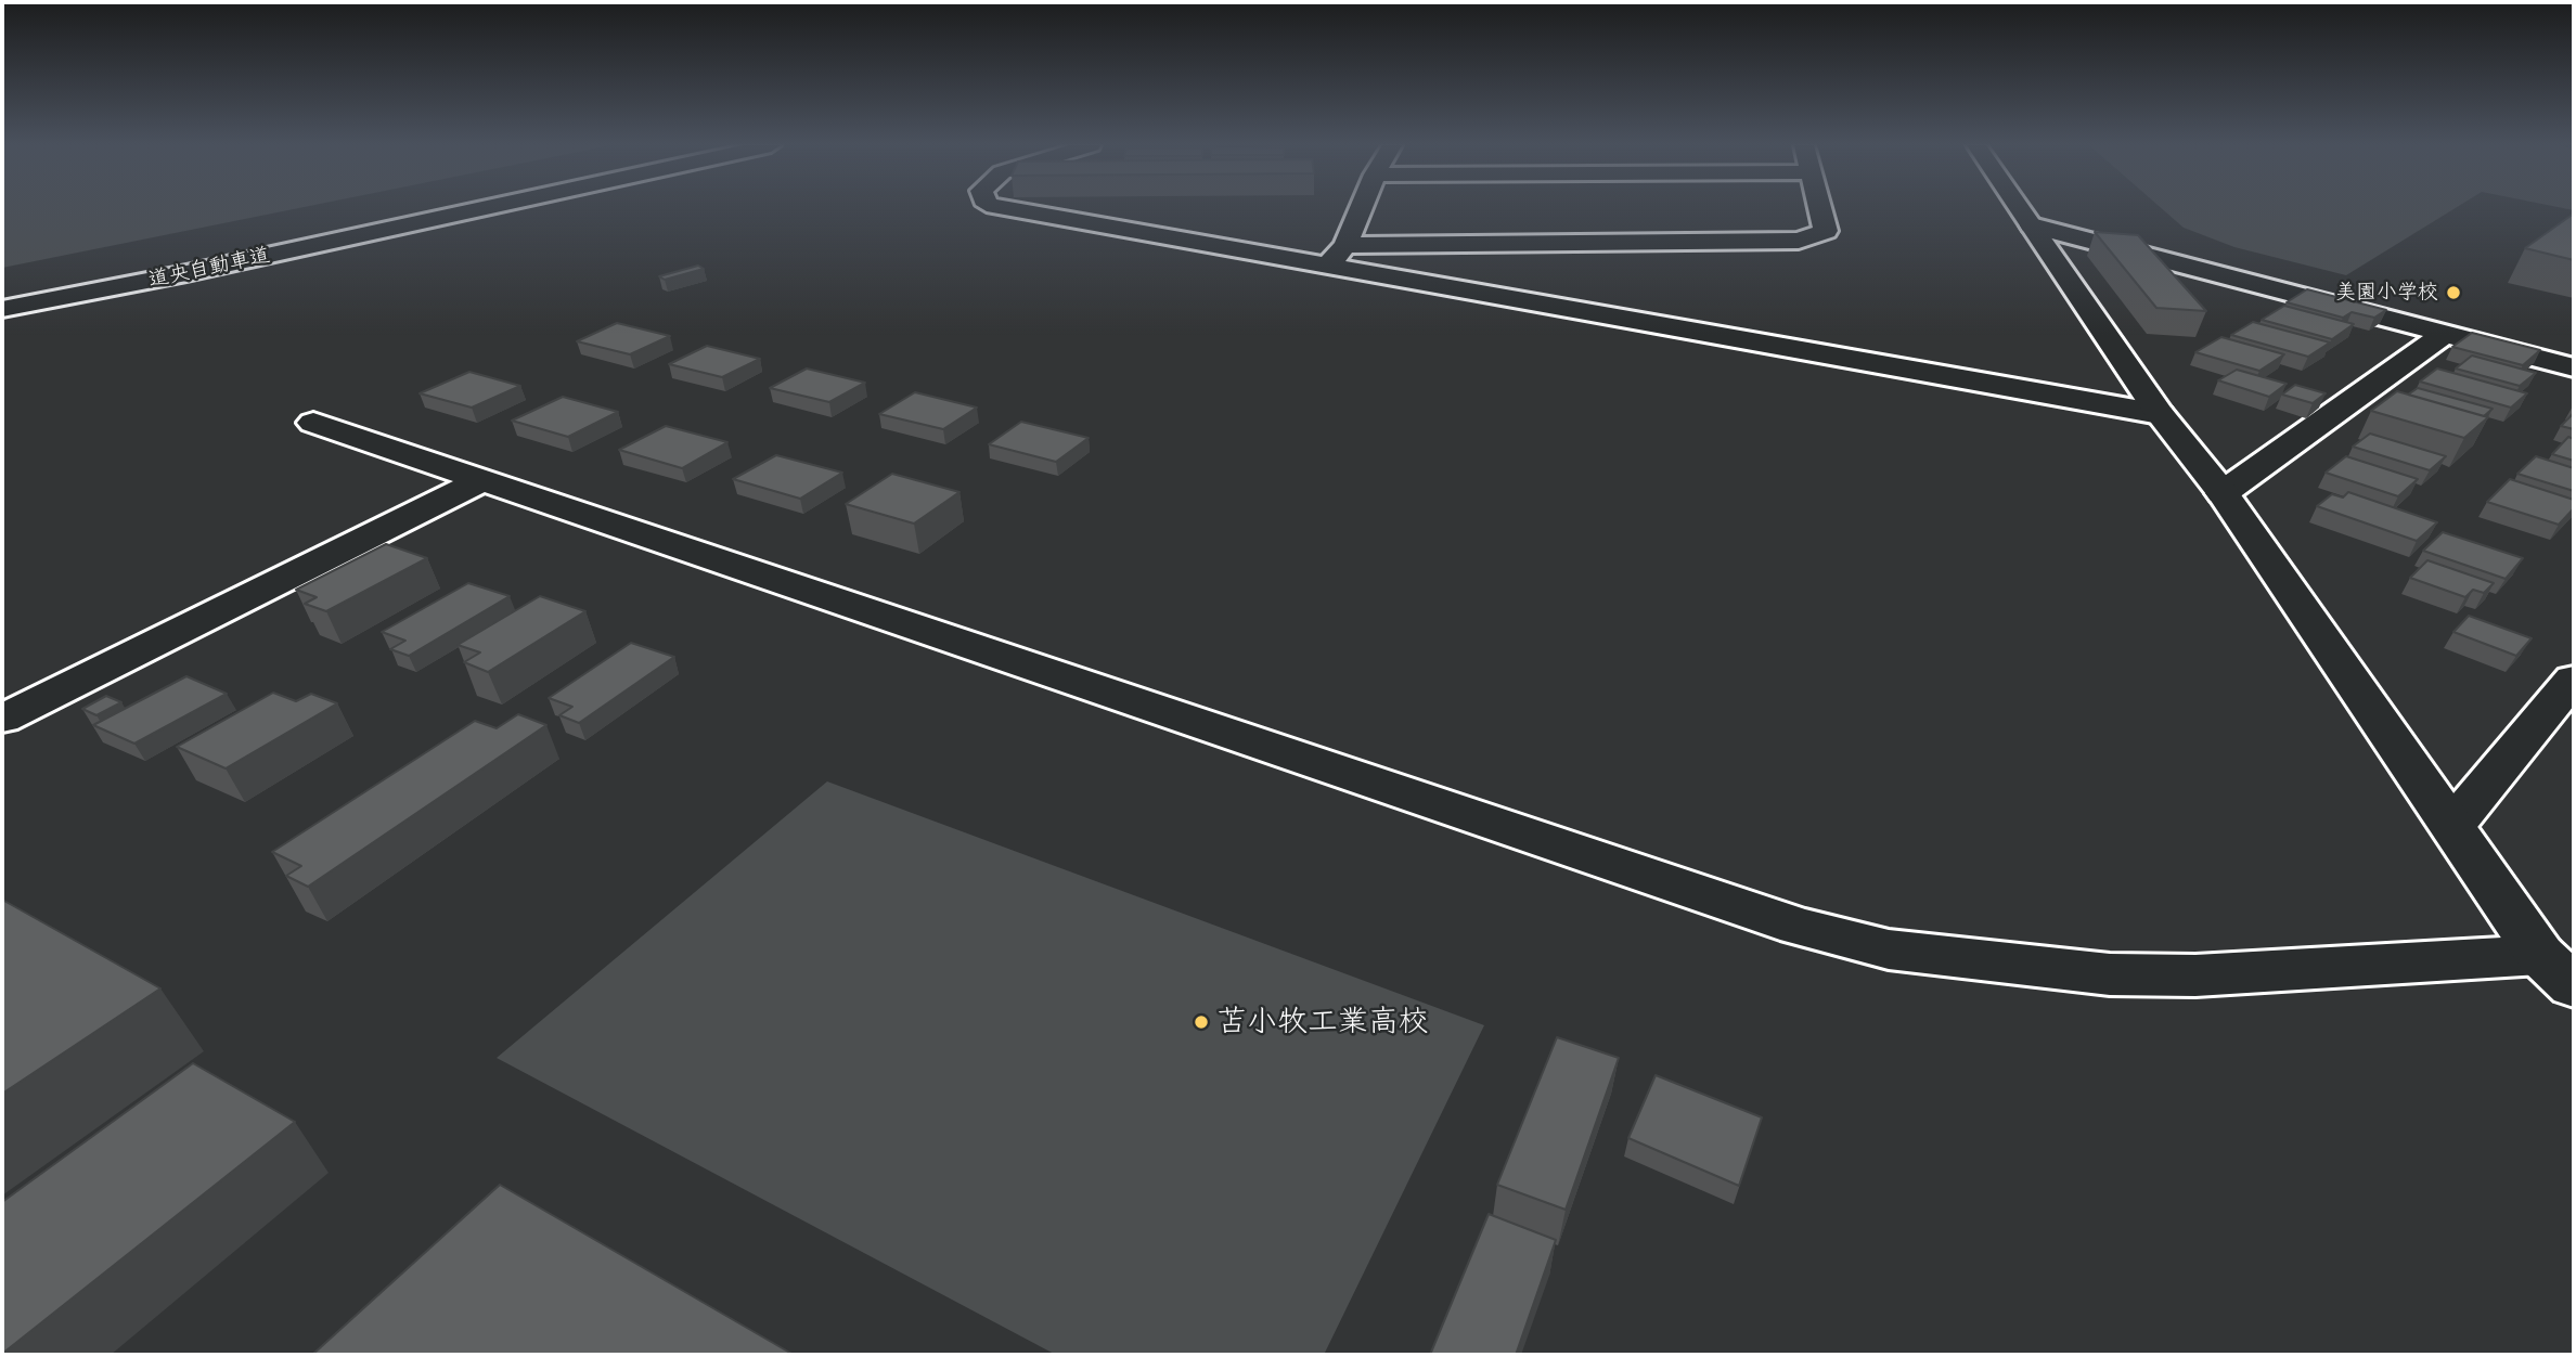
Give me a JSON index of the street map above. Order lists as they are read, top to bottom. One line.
{"streets":{"main road":["道央自動車道"]},"places":["美園小学校","苫小牧工業高校"]}
